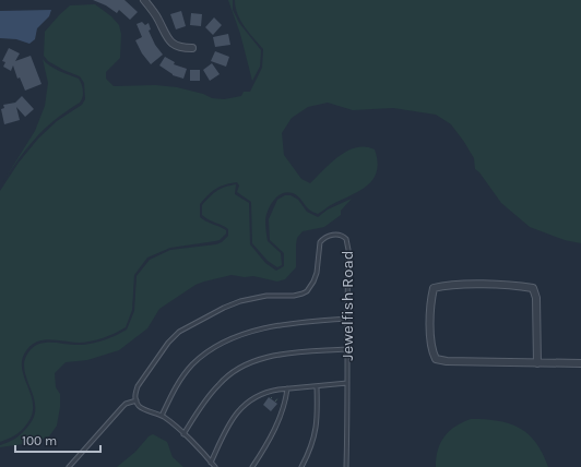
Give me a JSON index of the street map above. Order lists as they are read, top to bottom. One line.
{"streets":{"lane":["Jewelfish Road"]},"scale_bar":"100 m"}
